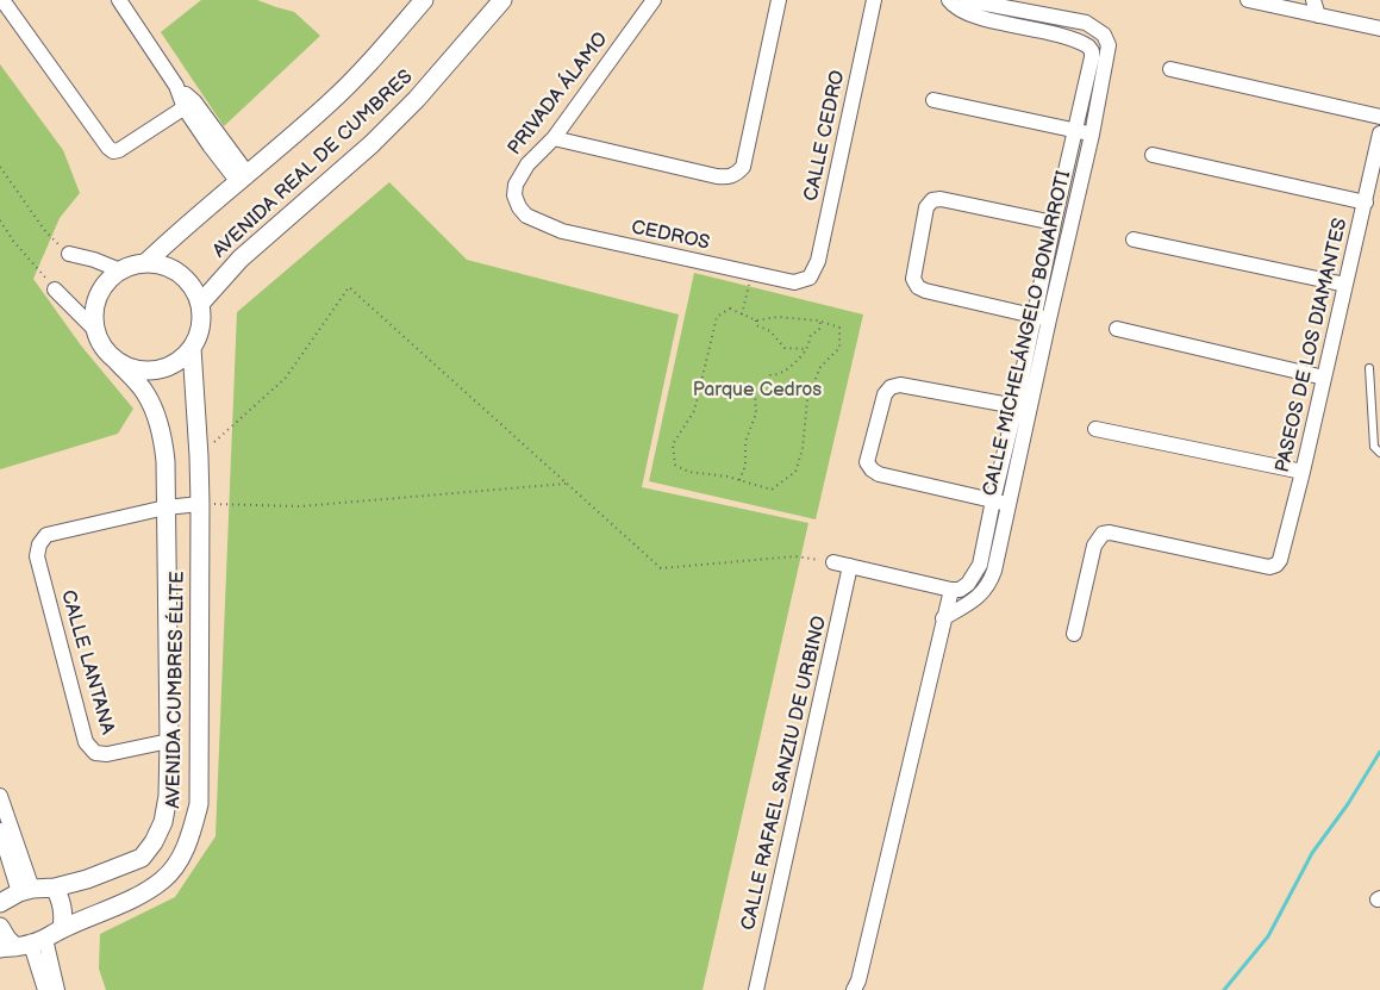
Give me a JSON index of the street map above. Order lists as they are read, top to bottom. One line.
{"streets":{"street":["PRIVADA ÁLAMO","CALLE CEDRO","AVENIDA REAL DE CUMBRES","CEDROS","CALLE MICHELÁNGELO BONARROTI","PASEOS DE LOS DIAMANTES","CALLE LANTANA","AVENIDA CUMBRES ÉLITE","CALLE RAFAEL SANZIU DE URBINO"]},"crossings":[["PRIVADA ÁLAMO","CEDROS"],["CALLE CEDRO","CEDROS"],["AVENIDA REAL DE CUMBRES","AVENIDA CUMBRES ÉLITE"],["CALLE LANTANA","AVENIDA CUMBRES ÉLITE"]],"parks":["Parque Cedros"]}
